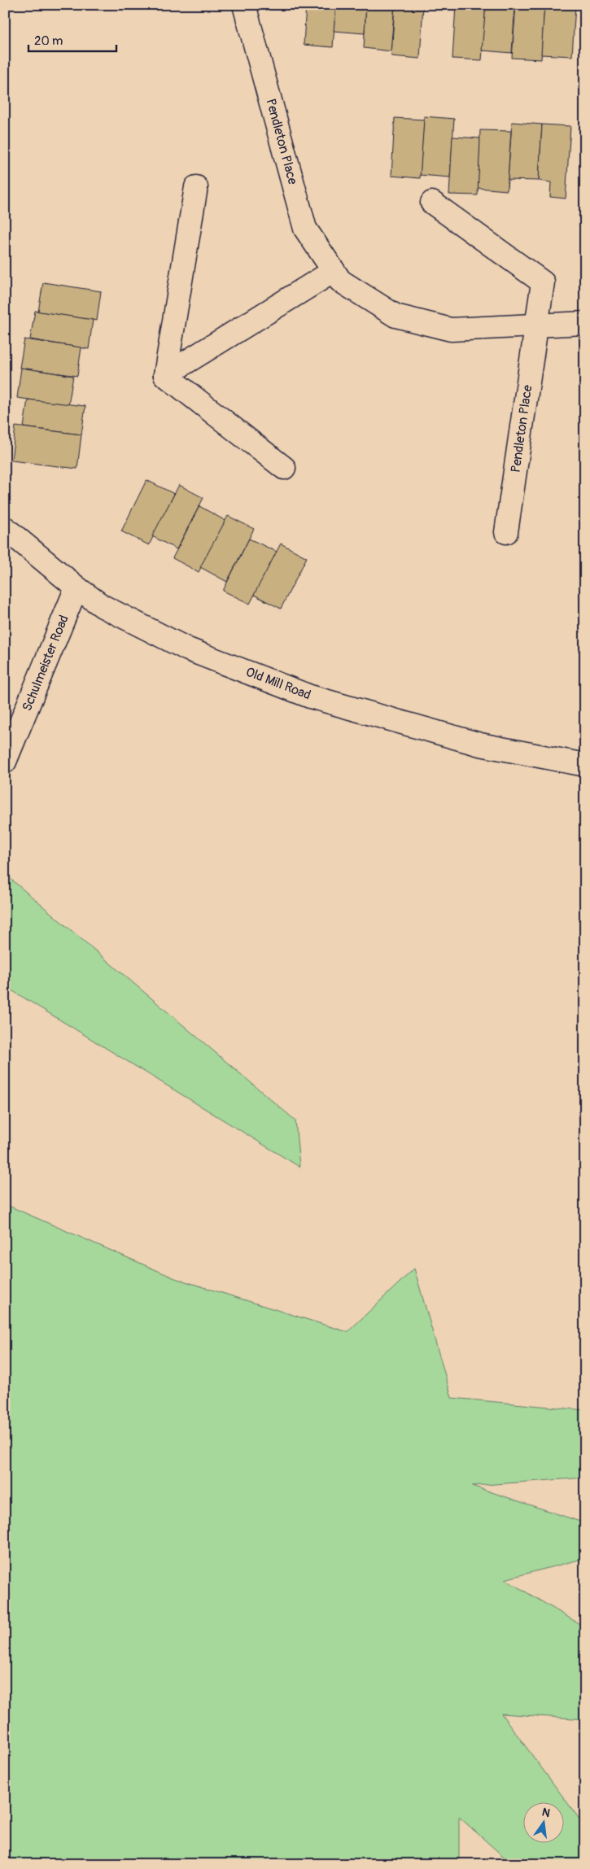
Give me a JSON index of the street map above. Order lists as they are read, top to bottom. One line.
{"streets":{"street":["Pendleton Place","Schulmeister Road","Old Mill Road"]},"crossings":[["Schulmeister Road","Old Mill Road"]],"scale_bar":"20 m","north":"top"}
